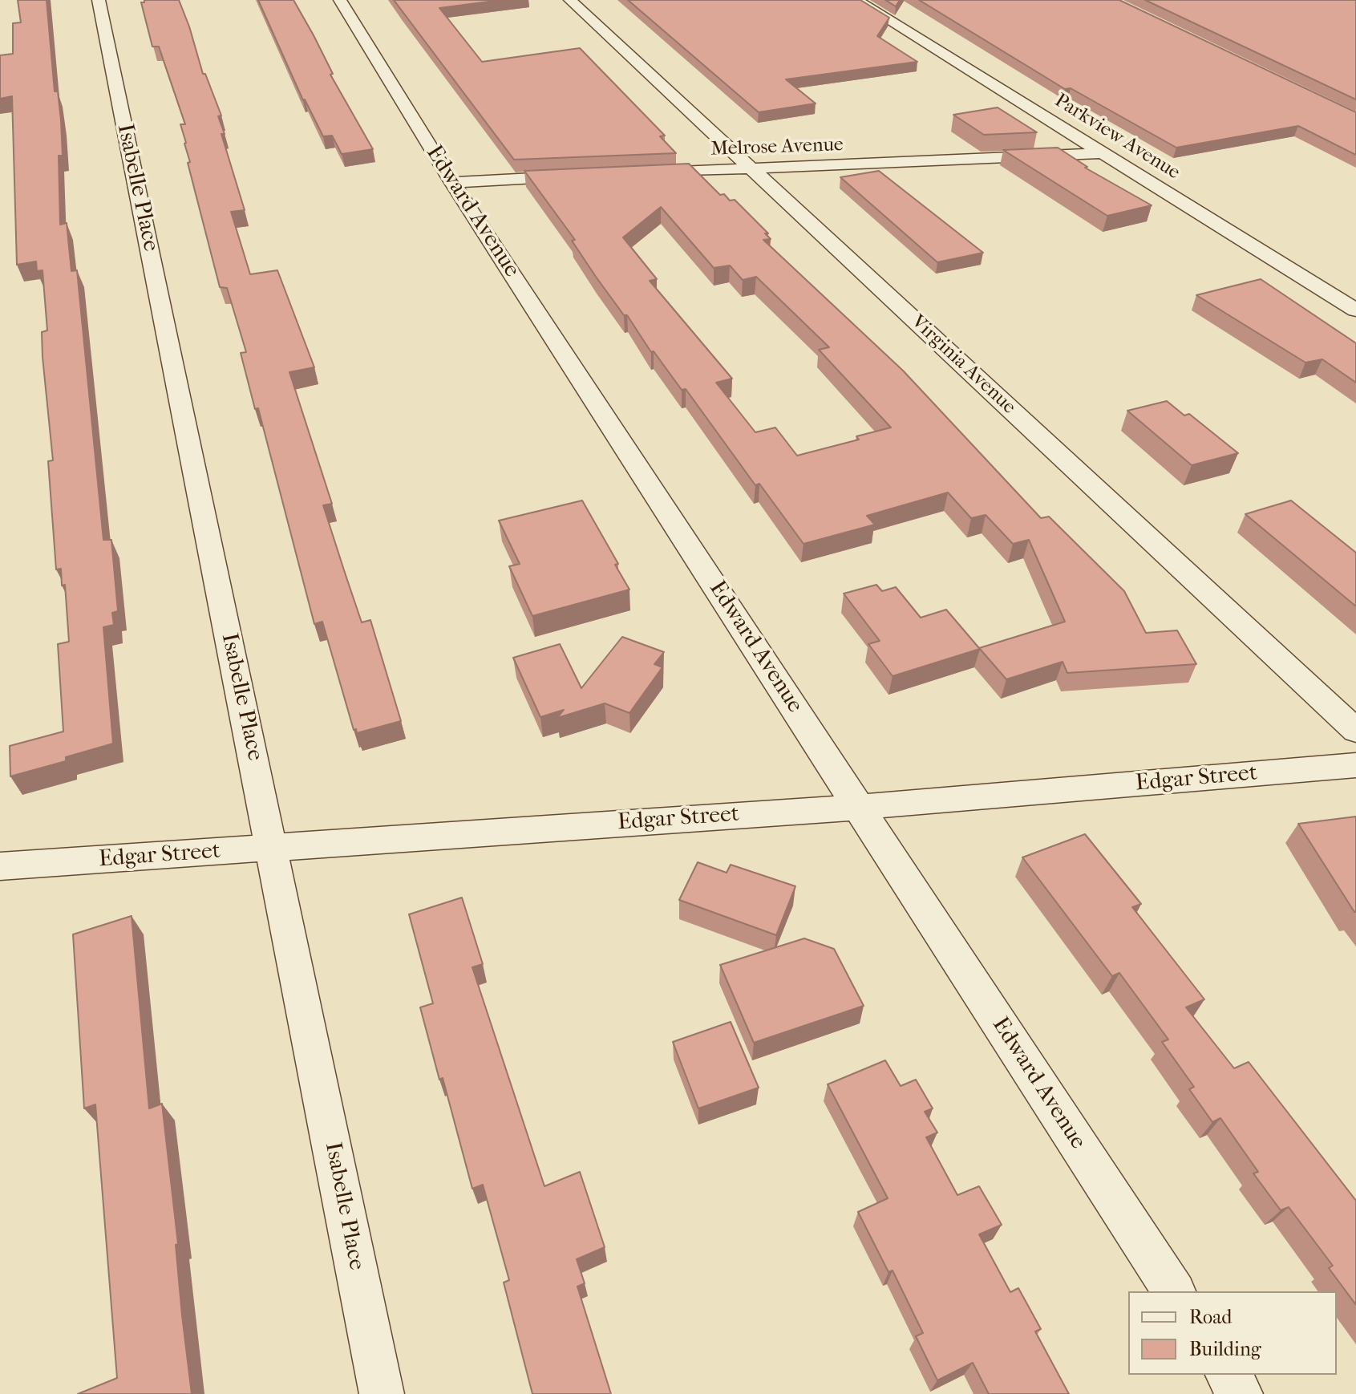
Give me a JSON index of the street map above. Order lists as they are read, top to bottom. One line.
{"streets":{"street":["Parkview Avenue","Melrose Avenue","Isabelle Place","Edward Avenue","Virginia Avenue","Edgar Street"]},"crossings":[["Parkview Avenue","Melrose Avenue"],["Melrose Avenue","Virginia Avenue"],["Isabelle Place","Edgar Street"],["Edward Avenue","Edgar Street"]],"legend":["Road","Building"]}
